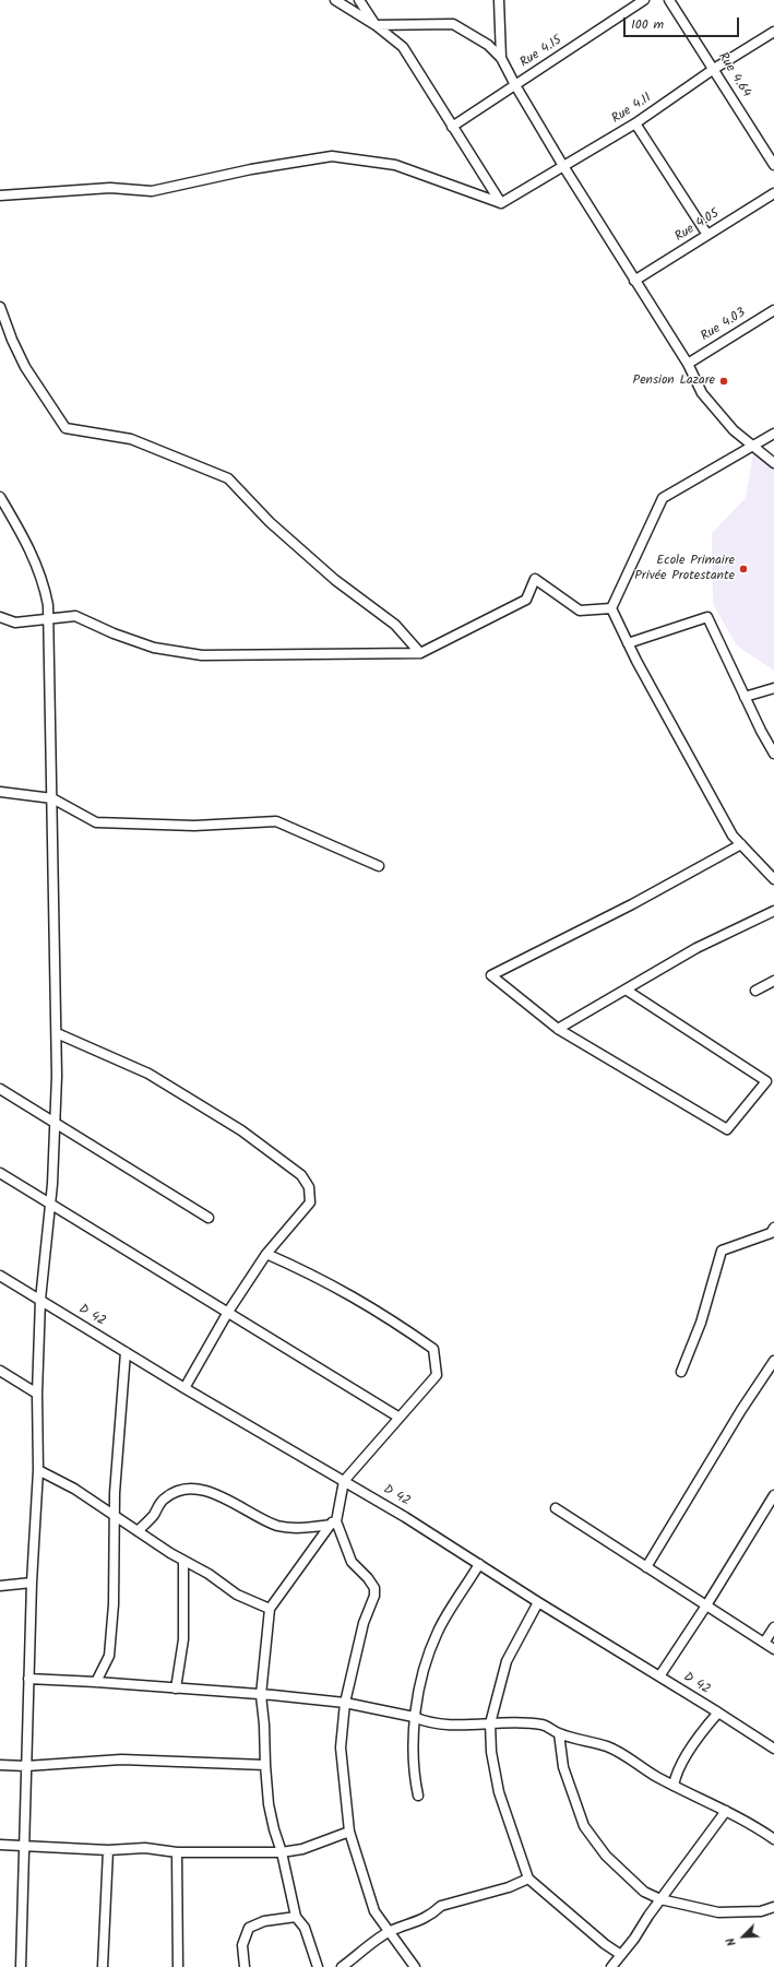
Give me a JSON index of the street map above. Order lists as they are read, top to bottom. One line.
{"streets":{"street":["Rue 4.15","Rue 4.64","Rue 4.11","Rue 4.05","Rue 4.03","D 42"]},"crossings":[["Rue 4.64","Rue 4.11"]],"places":["Pension Lazare","Ecole Primaire Privée Protestante"],"scale_bar":"100 m","north":"bottom left"}
